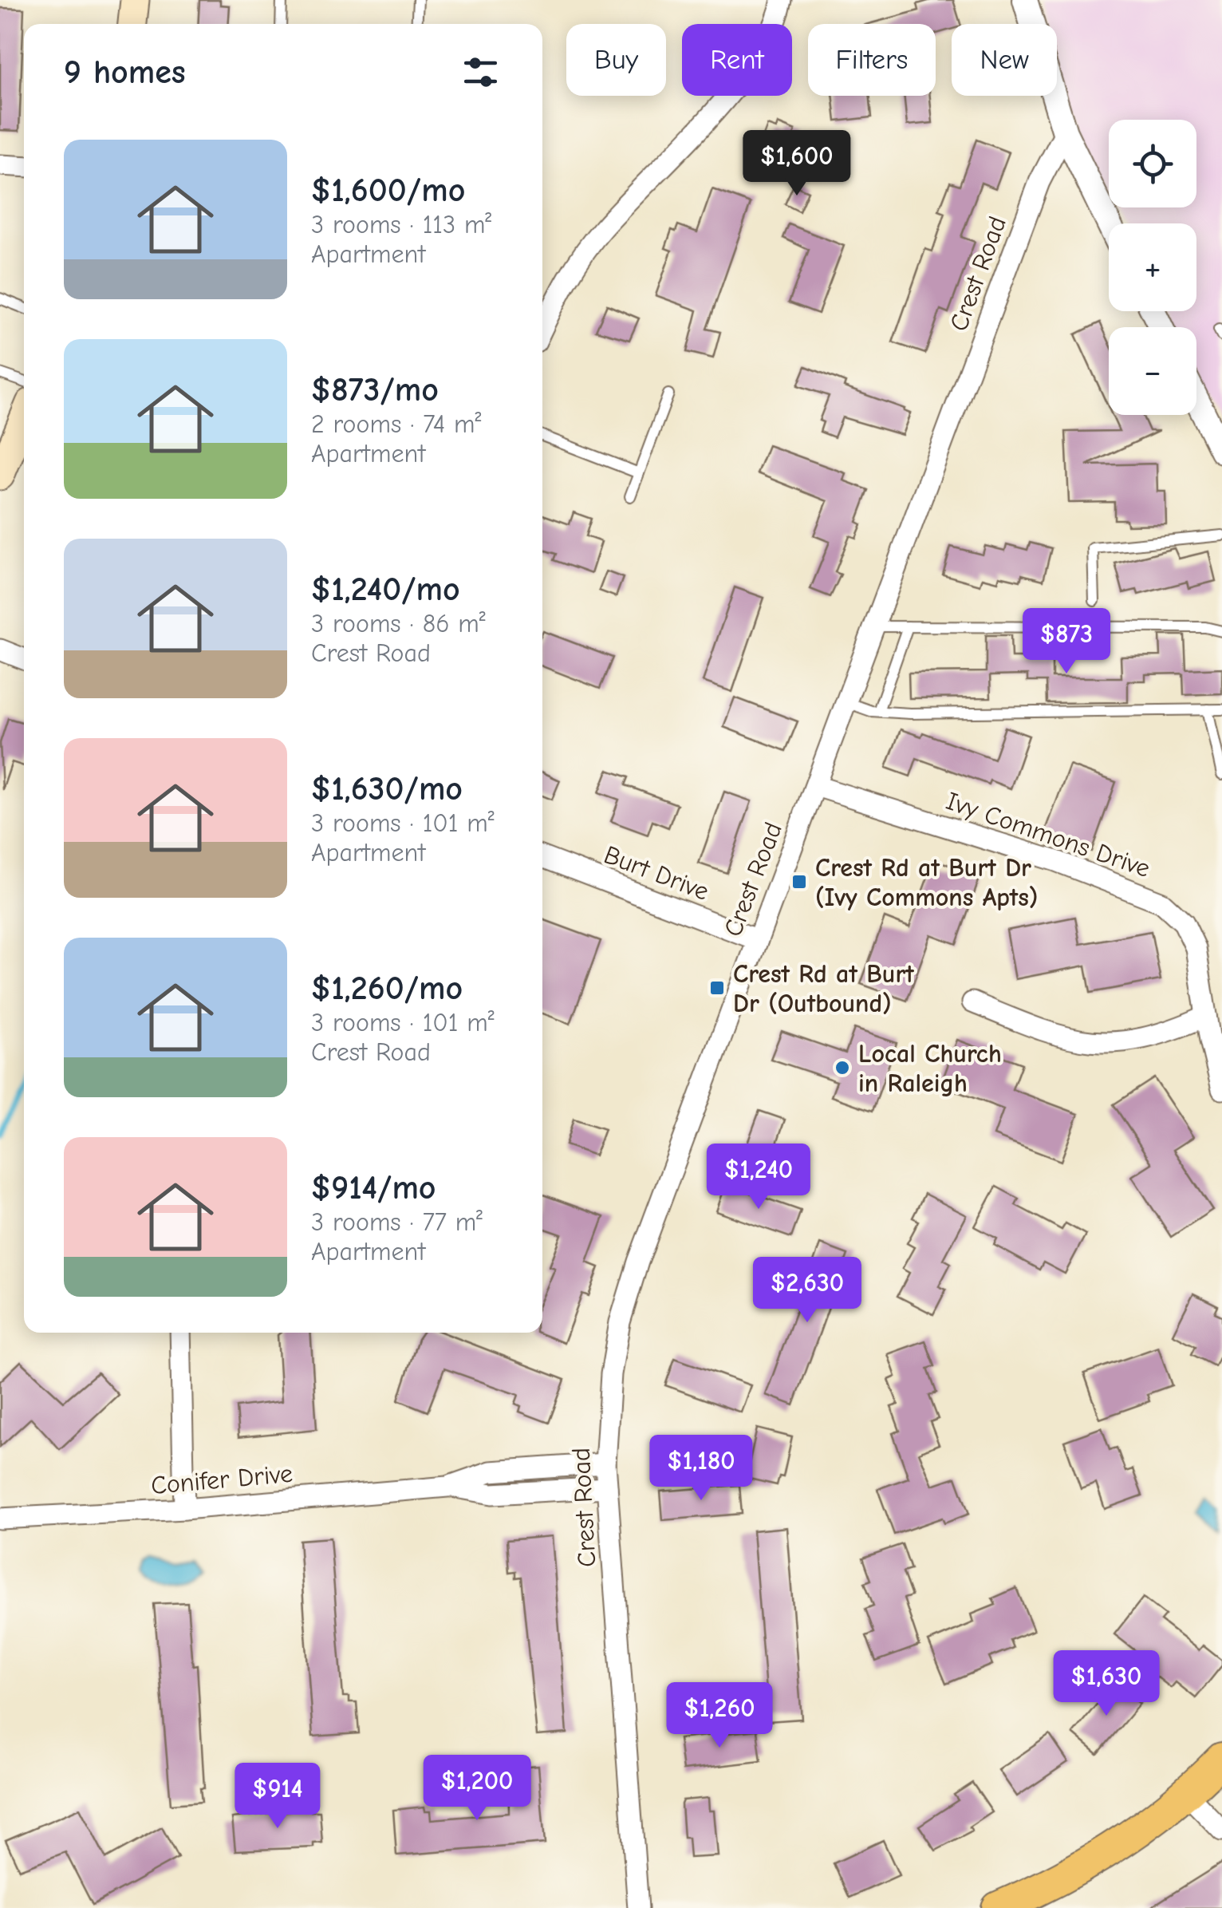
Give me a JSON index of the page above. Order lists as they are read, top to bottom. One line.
{"streets":{"street":["Crest Road","Ivy Commons Drive","Burt Drive","Conifer Drive"]},"crossings":[["Crest Road","Ivy Commons Drive"],["Crest Road","Burt Drive"],["Crest Road","Conifer Drive"]],"places":{"transit":["Crest Rd at Burt Dr (Ivy Commons Apts)","Crest Rd at Burt Dr (Outbound)"],"other":["Local Church in Raleigh"]},"page":{"chip":["Buy","Rent","Filters","New"],"heading":"9 homes","map_buttons":["+","−"],"list":[{"name":"$1,600/mo","note":"3 rooms · 113 m² · Apartment"},{"name":"$873/mo","note":"2 rooms · 74 m² · Apartment"},{"name":"$1,240/mo","note":"3 rooms · 86 m² · Crest Road"},{"name":"$1,630/mo","note":"3 rooms · 101 m² · Apartment"},{"name":"$1,260/mo","note":"3 rooms · 101 m² · Crest Road"},{"name":"$914/mo","note":"3 rooms · 77 m² · Apartment"}],"price":["$1,600","$873","$1,240","$2,630","$1,180","$1,630","$1,260","$1,200","$914"]}}
